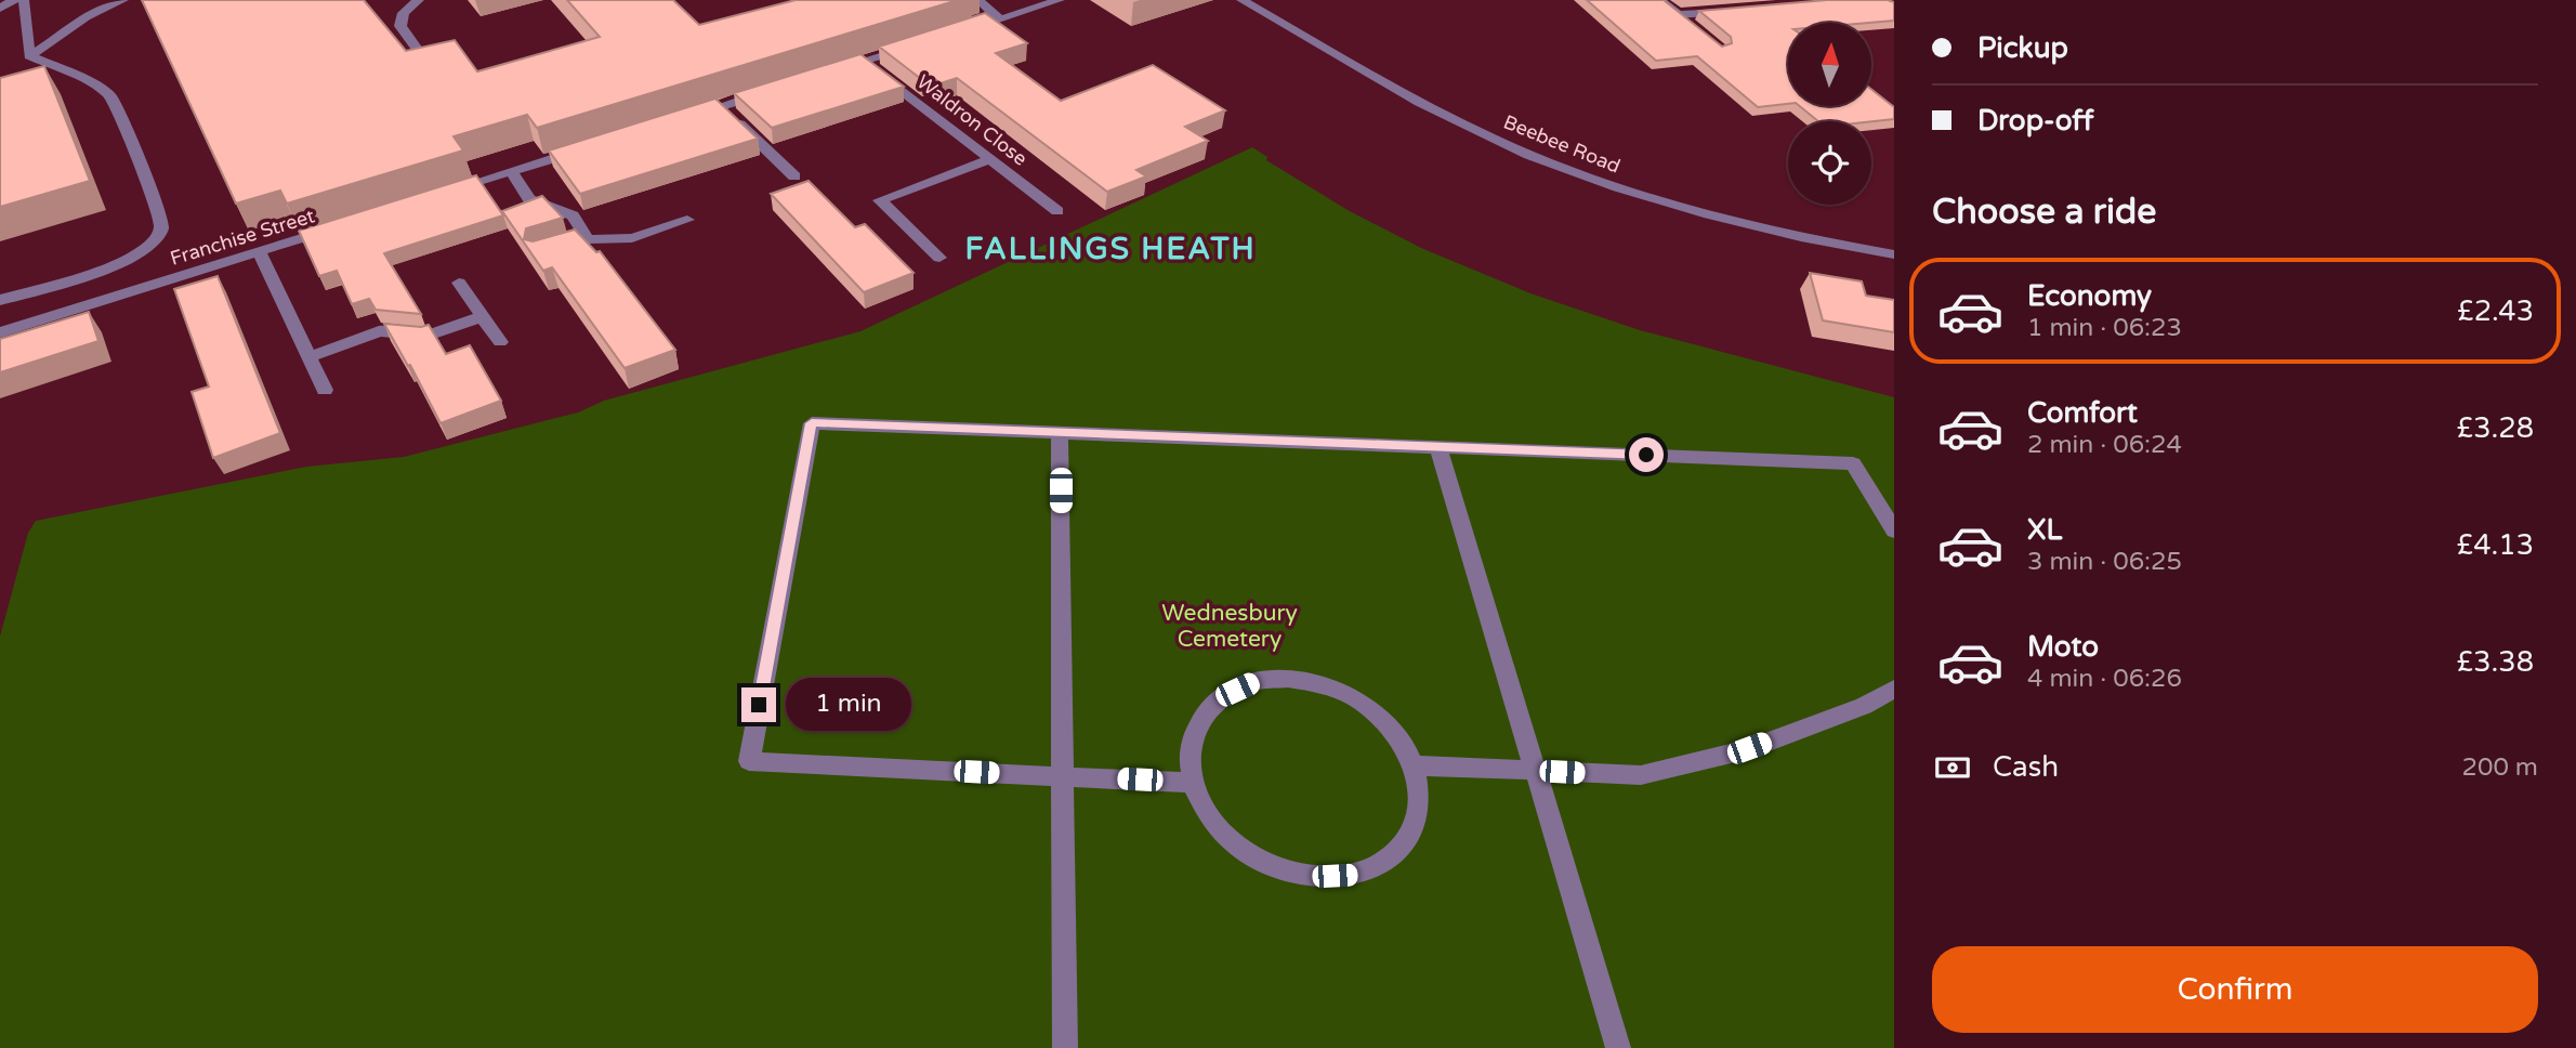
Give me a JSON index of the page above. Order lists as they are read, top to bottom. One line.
{"streets":{"street":["Waldron Close","Beebee Road","Franchise Street"]},"districts":["FALLINGS HEATH"],"parks":["Wednesbury Cemetery"],"north":"top","page":{"banner":["Pickup","Drop-off"],"heading":"Choose a ride","list":[{"name":"Economy","note":"1 min · 06:23","value":"£2.43"},{"name":"Comfort","note":"2 min · 06:24","value":"£3.28"},{"name":"XL","note":"3 min · 06:25","value":"£4.13"},{"name":"Moto","note":"4 min · 06:26","value":"£3.38"}],"bubble":"1 min","pay":["Cash","200 m"],"buttons":"Confirm"}}
